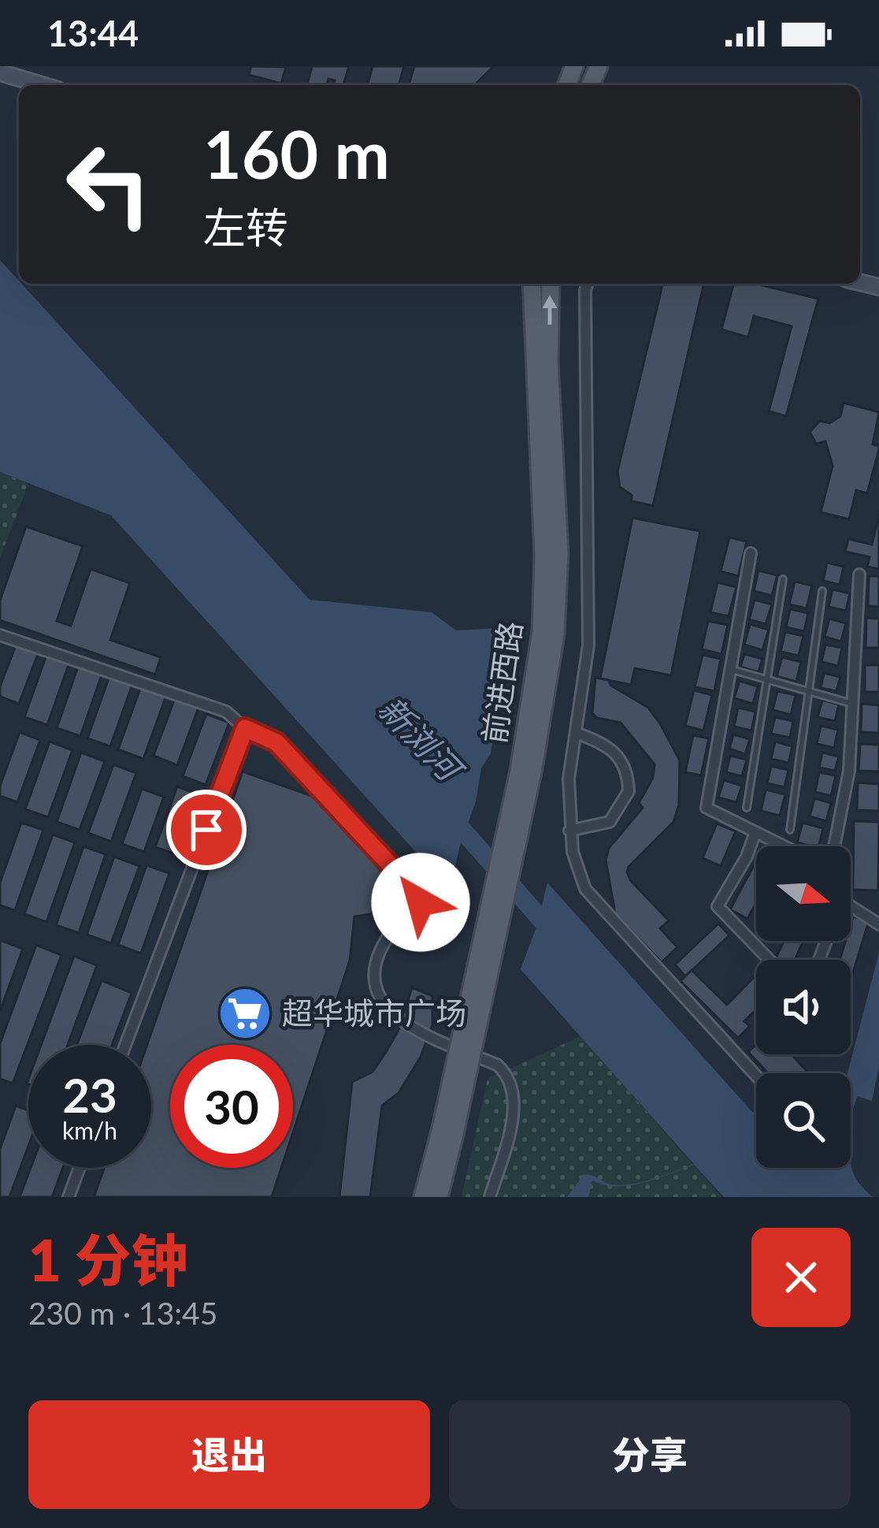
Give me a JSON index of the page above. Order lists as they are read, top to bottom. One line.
{"streets":{"main road":["前进西路"]},"water":["新浏河"],"places":{"supermarket":["超华城市广场"]},"north":"right","page":{"status":"13:44","turn":["160 m","左转"],"speed":"23 km/h","limit":"30","heading":["1 分钟","230 m · 13:45"],"buttons":["退出","分享"]}}
